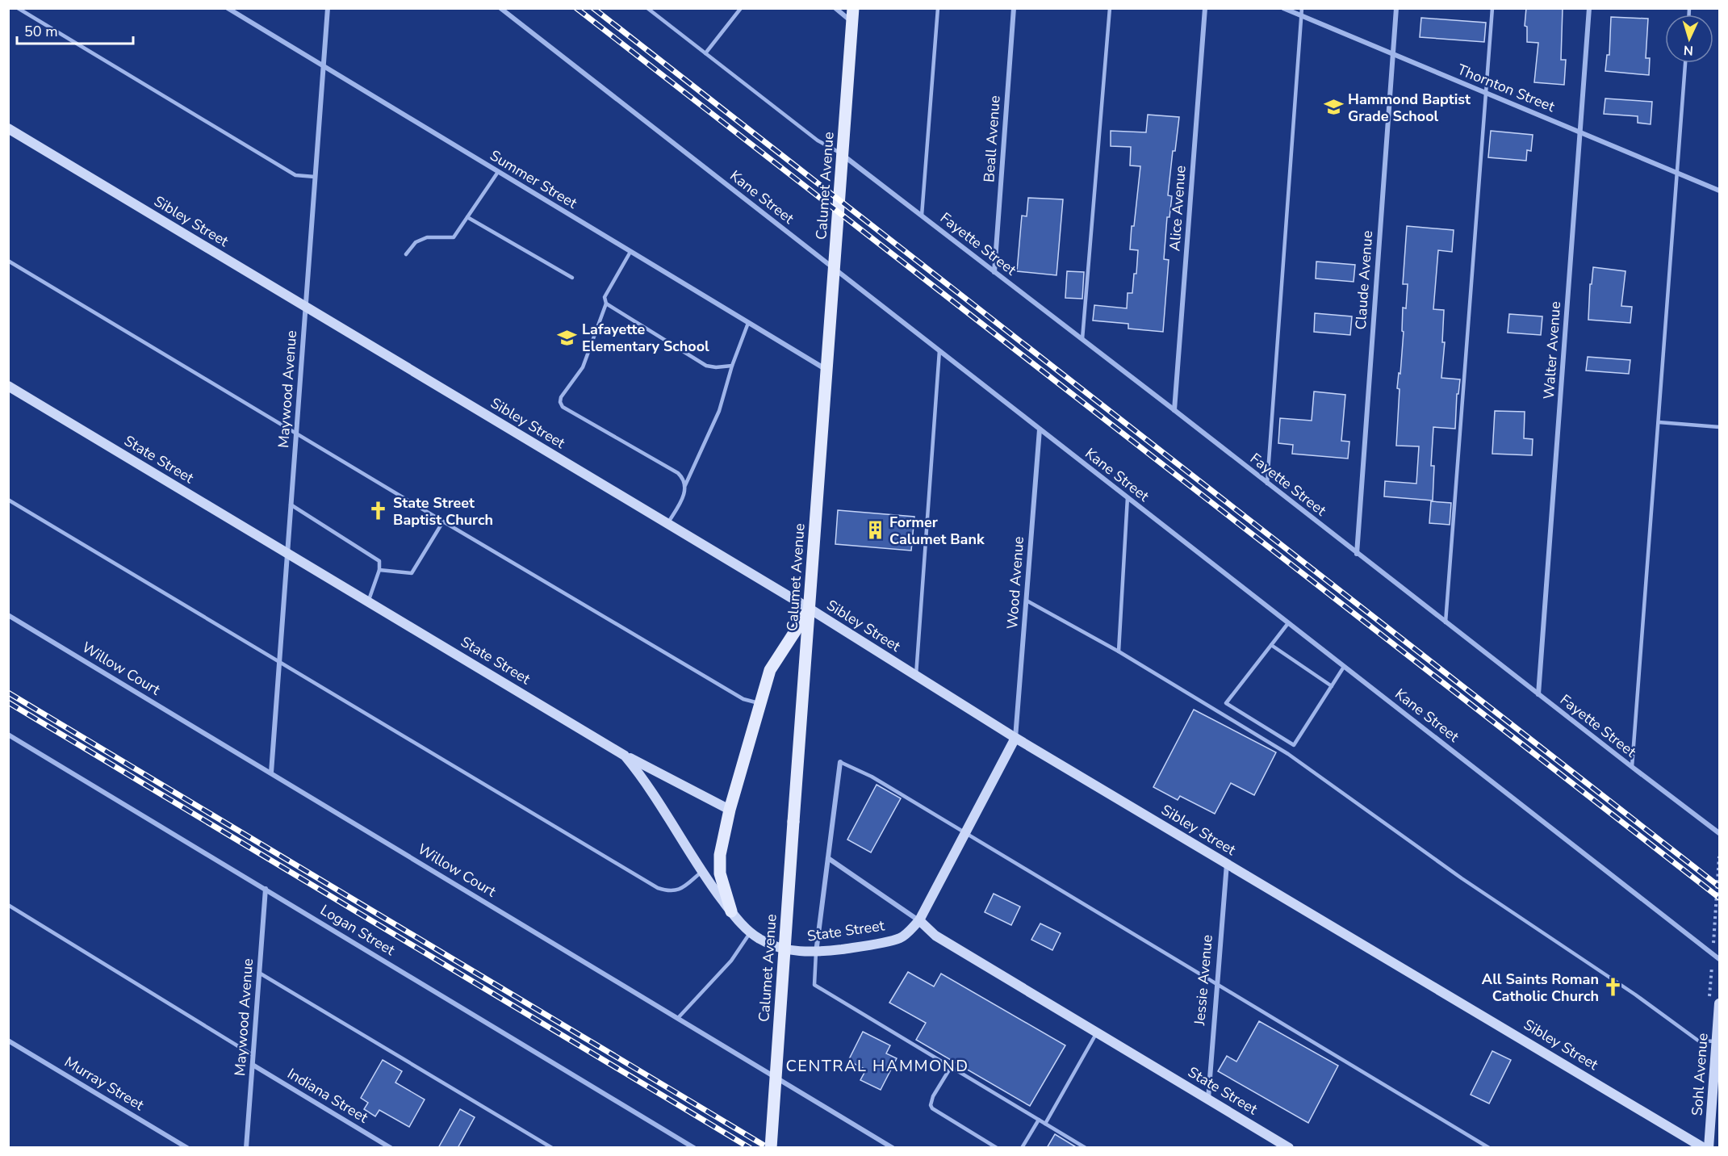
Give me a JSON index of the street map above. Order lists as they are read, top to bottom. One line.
{"streets":{"main road":["Calumet Avenue"],"street":["Thornton Street","Beall Avenue","Summer Street","Kane Street","Alice Avenue","Sibley Street","Fayette Street","Claude Avenue","Walter Avenue","Maywood Avenue","State Street","Wood Avenue","Willow Court","Logan Street","Jessie Avenue","Sohl Avenue","Murray Street","Indiana Street"]},"crossings":[["Thornton Street","Claude Avenue"],["Thornton Street","Walter Avenue"],["Beall Avenue","Fayette Street"],["Summer Street","Calumet Avenue"],["Summer Street","Maywood Avenue"],["Calumet Avenue","Kane Street"],["Calumet Avenue","Sibley Street"],["Calumet Avenue","Fayette Street"],["Kane Street","Wood Avenue"],["Alice Avenue","Fayette Street"],["Sibley Street","Maywood Avenue"],["Sibley Street","Wood Avenue"],["Sibley Street","Jessie Avenue"],["Fayette Street","Claude Avenue"],["Fayette Street","Walter Avenue"],["Maywood Avenue","State Street"],["Maywood Avenue","Willow Court"],["Maywood Avenue","Logan Street"],["Maywood Avenue","Indiana Street"],["State Street","Jessie Avenue"]],"districts":["CENTRAL HAMMOND"],"places":{"school or university":["Hammond Baptist Grade School","Lafayette Elementary School"],"church":["State Street Baptist Church","All Saints Roman Catholic Church"],"building":["Former Calumet Bank"]},"scale_bar":"50 m","north":"bottom"}
